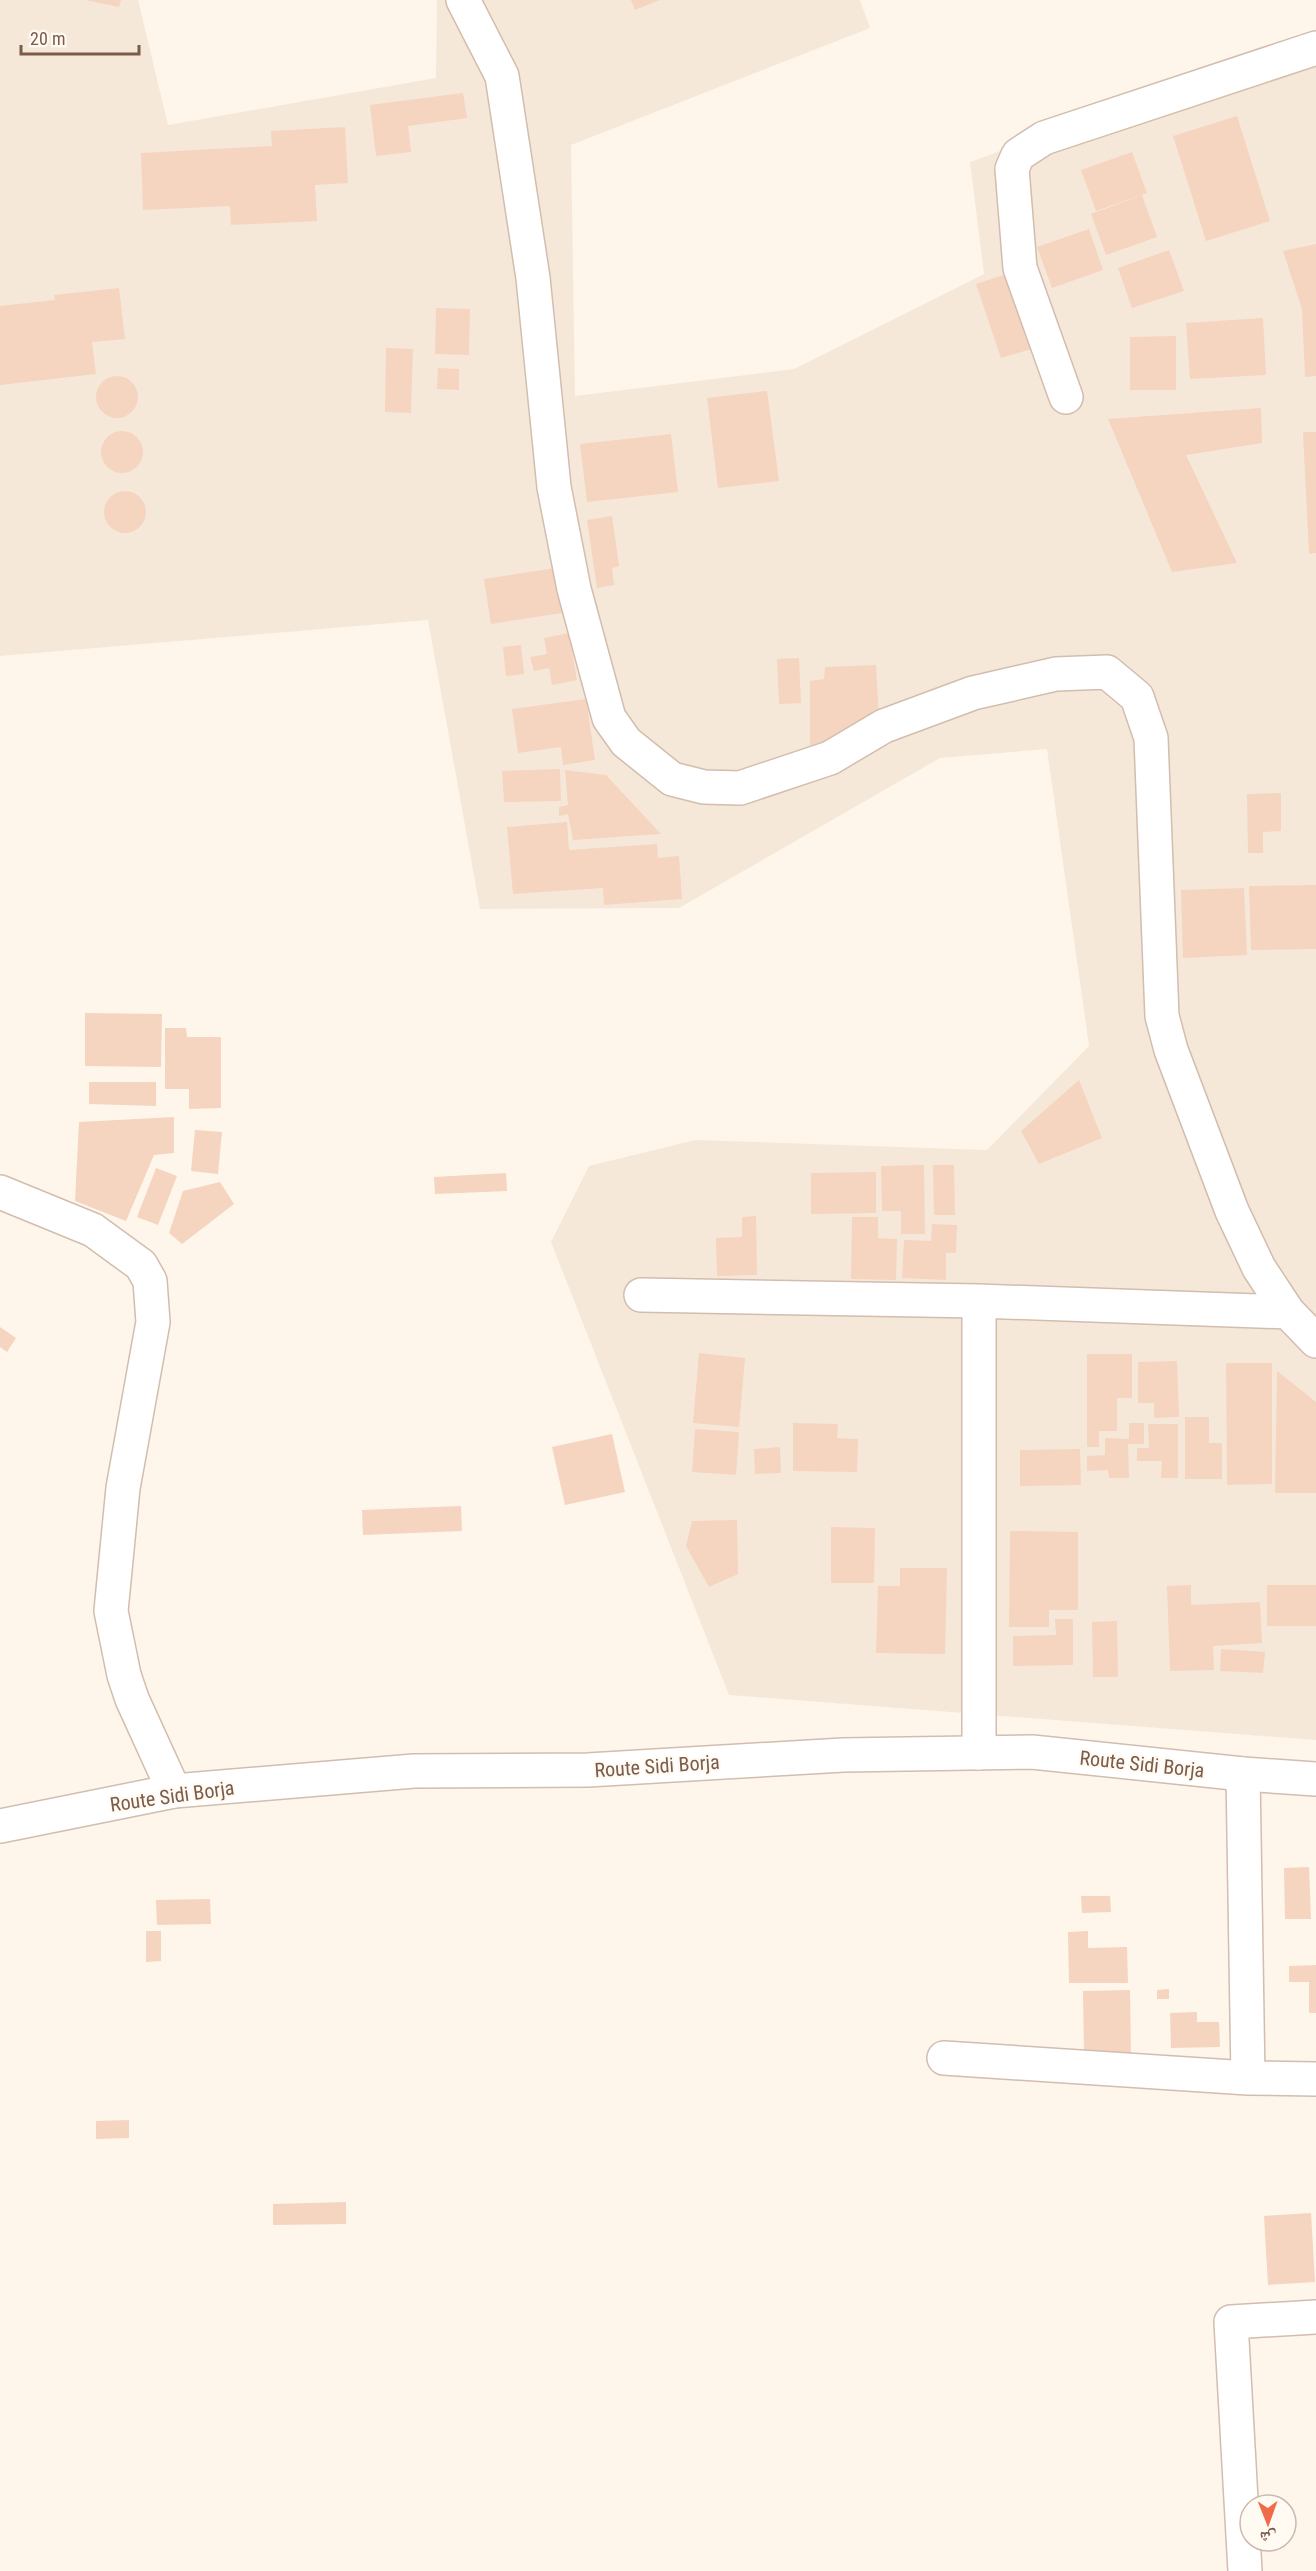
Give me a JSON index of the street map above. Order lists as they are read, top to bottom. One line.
{"streets":{"street":["Route Sidi Borja"]},"scale_bar":"20 m","north":"bottom"}
